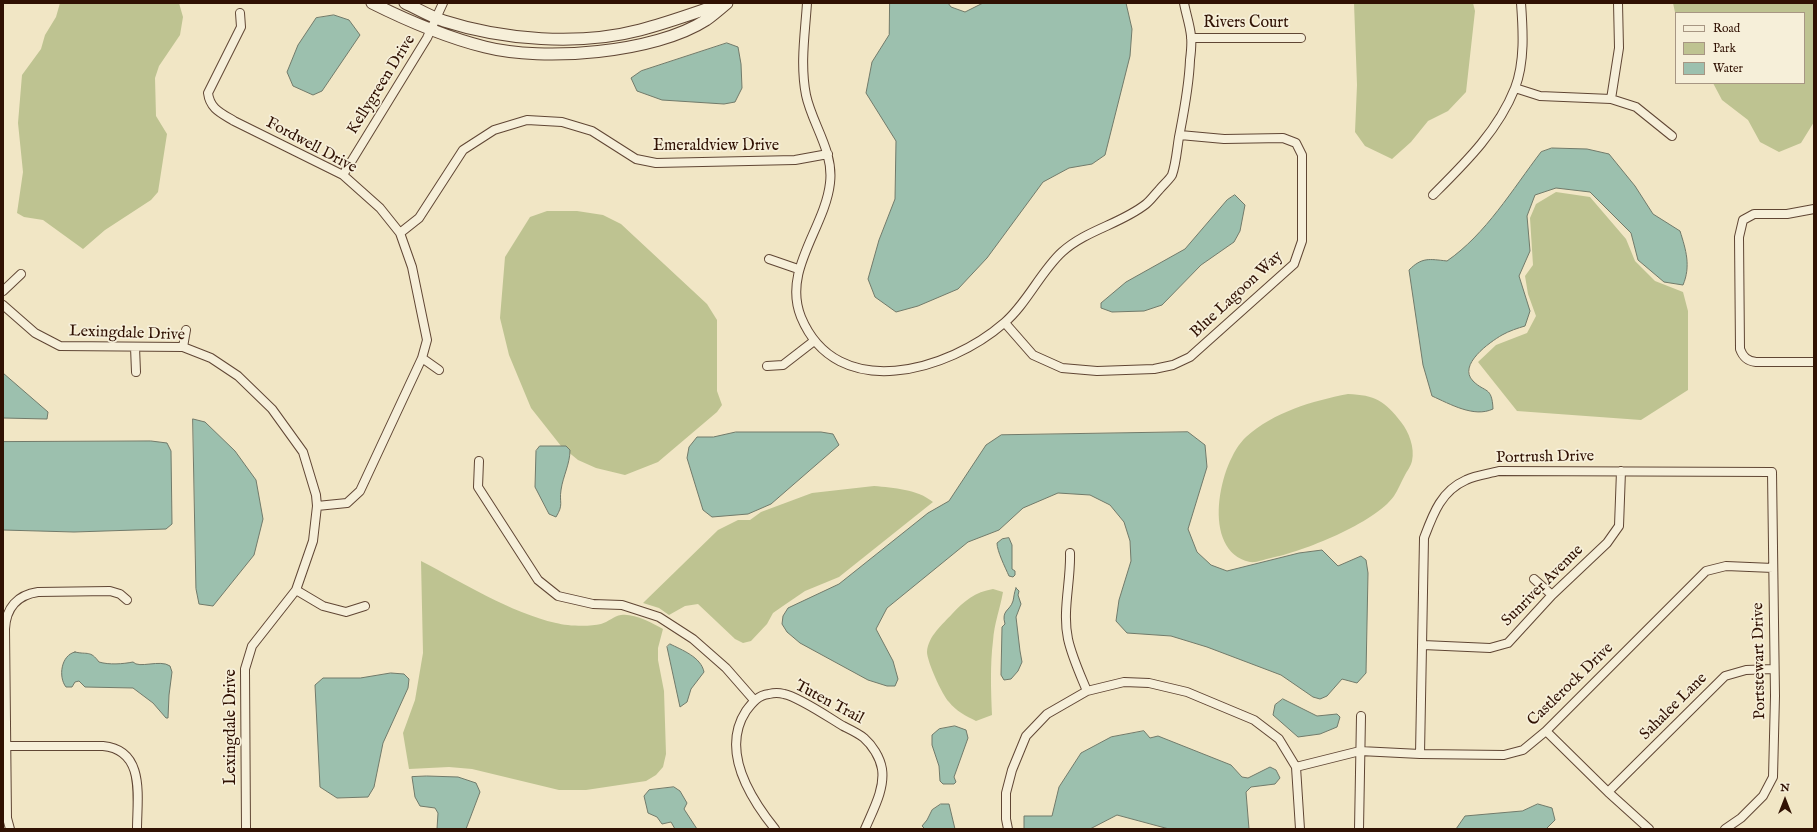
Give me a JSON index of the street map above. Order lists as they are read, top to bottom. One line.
{"streets":{"street":["Rivers Court","Kellygreen Drive","Fordwell Drive","Emeraldview Drive","Blue Lagoon Way","Lexingdale Drive","Portrush Drive","Sunriver Avenue","Portstewart Drive","Castlerock Drive","Tuten Trail","Sahalee Lane"]},"crossings":[["Kellygreen Drive","Fordwell Drive"],["Fordwell Drive","Emeraldview Drive"],["Fordwell Drive","Lexingdale Drive"],["Portrush Drive","Sunriver Avenue"],["Portrush Drive","Portstewart Drive"],["Portrush Drive","Castlerock Drive"],["Portstewart Drive","Castlerock Drive"],["Portstewart Drive","Sahalee Lane"]],"legend":["Road","Park","Water"],"north":"top"}
